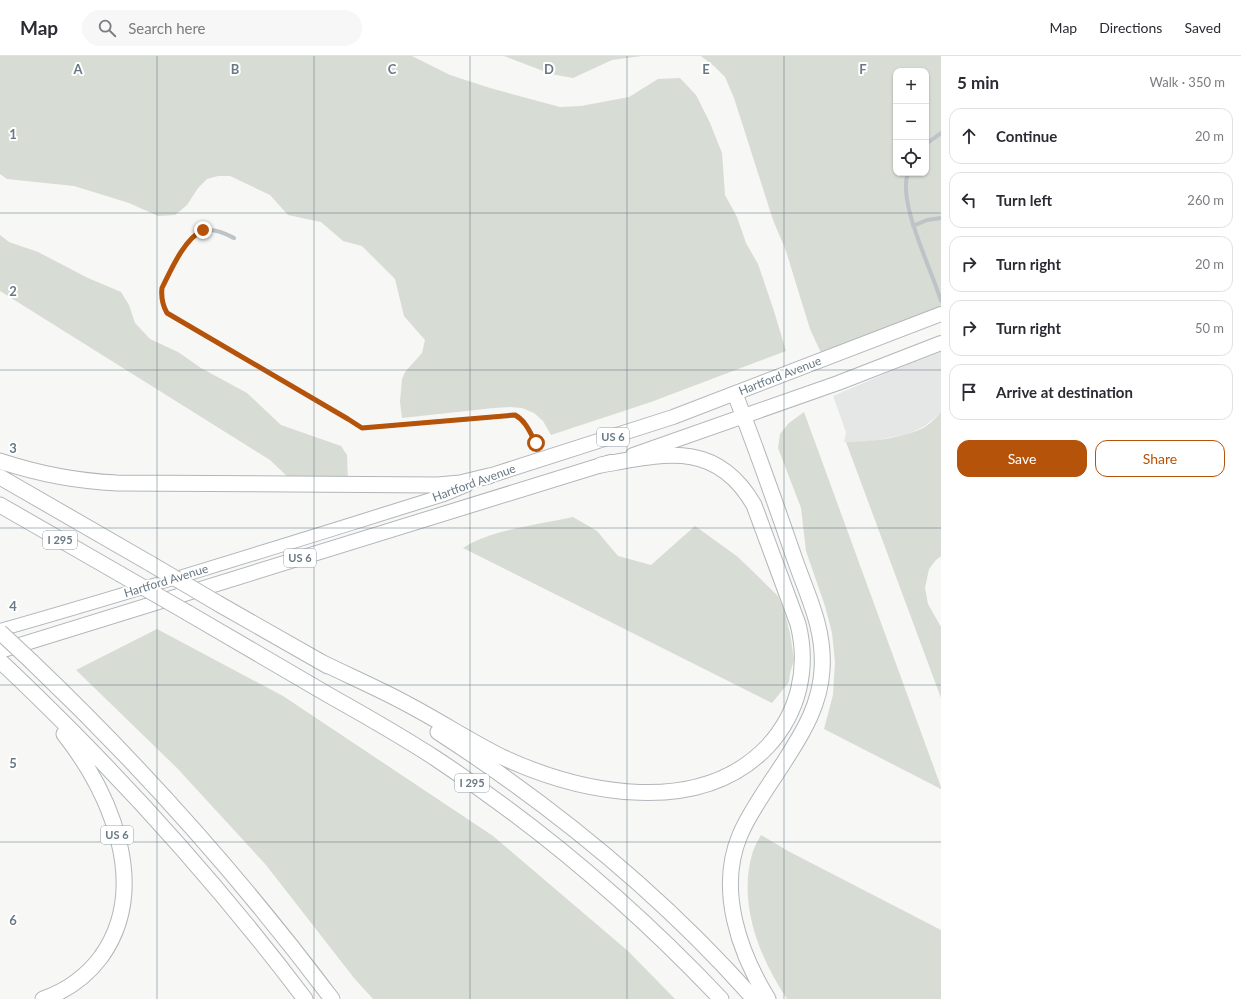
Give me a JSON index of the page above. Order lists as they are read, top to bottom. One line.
{"streets":{"highway":["Hartford Avenue","US 6","I 295"]},"crossings":[["Hartford Avenue","US 6"]],"page":{"header":"Map","search":"Search here","nav":["Map","Directions","Saved"],"heading":["5 min","Walk · 350 m"],"map_buttons":["+","−"],"list":[["Continue","20 m"],["Turn left","260 m"],["Turn right","20 m"],["Turn right","50 m"],"Arrive at destination"],"buttons":["Save","Share"]},"grid":{"columns":["A","B","C","D","E","F"],"rows":["1","2","3","4","5","6"]}}
